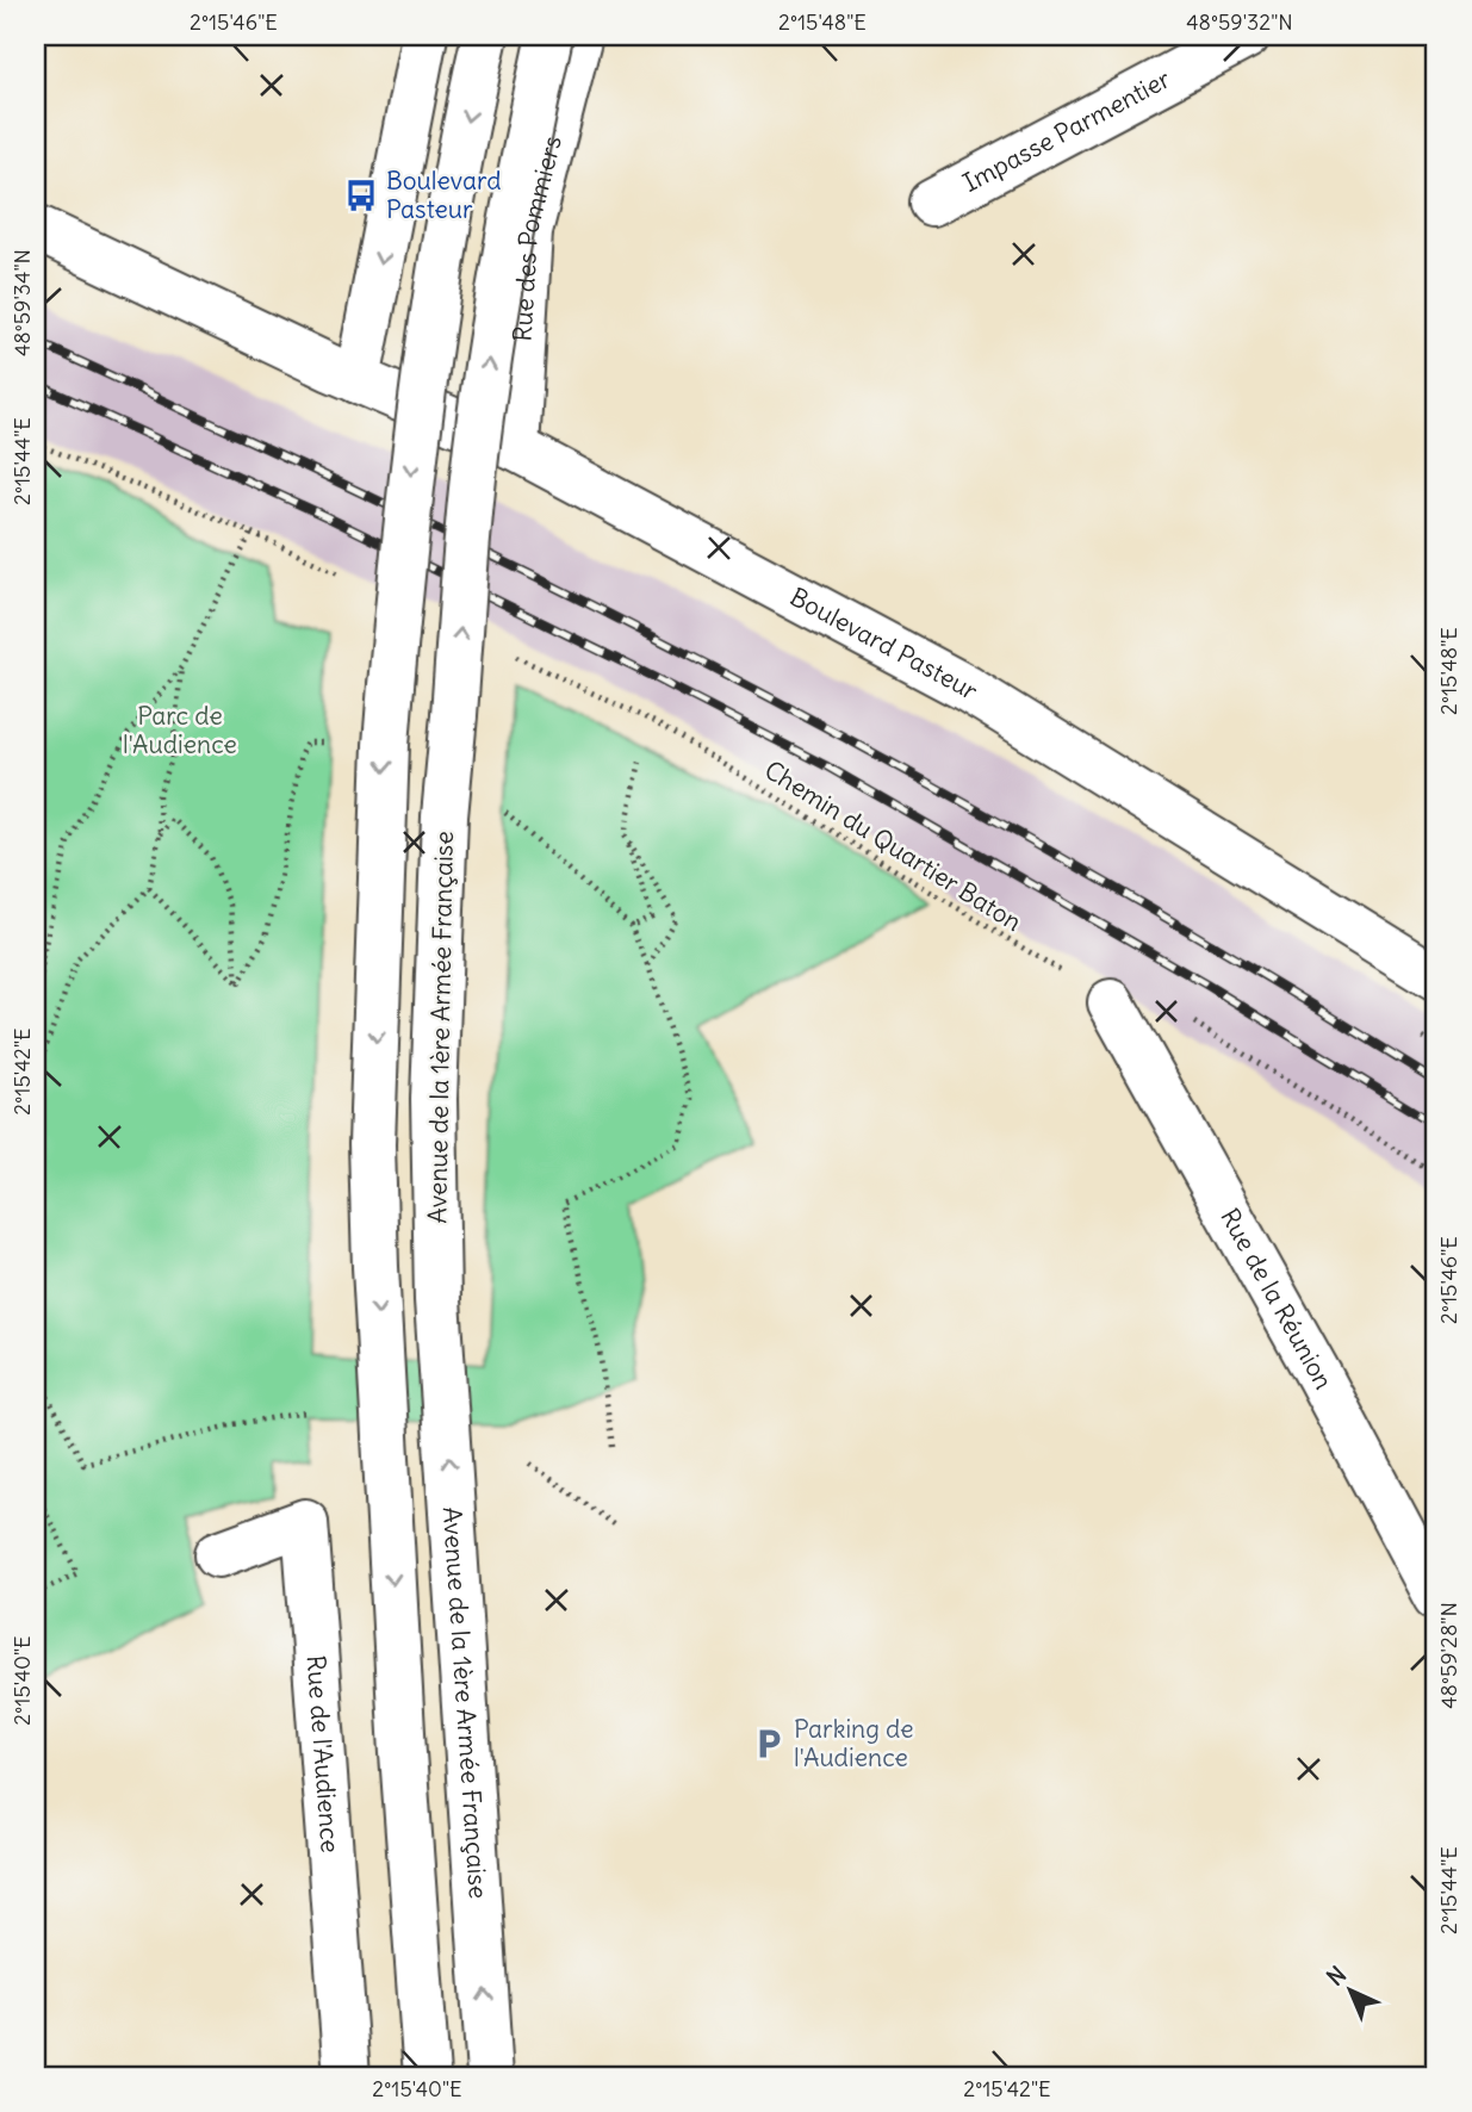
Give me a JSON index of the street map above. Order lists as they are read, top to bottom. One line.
{"streets":{"main road":["Impasse Parmentier","Rue des Pommiers","Boulevard Pasteur","Avenue de la 1ère Armée Française","Rue de la Réunion","Rue de l'Audience"],"path":["Chemin du Quartier Baton"]},"crossings":[["Rue des Pommiers","Boulevard Pasteur"],["Chemin du Quartier Baton","Rue de la Réunion"]],"parks":["Parc de l'Audience"],"places":{"bus stop":["Boulevard Pasteur"],"parking":["Parking de l'Audience"]},"north":"top left","coordinates":["2°15'46\"E","2°15'48\"E","48°59'32\"N","48°59'34\"N","2°15'44\"E","2°15'42\"E","48°59'28\"N","2°15'40\"E"]}
